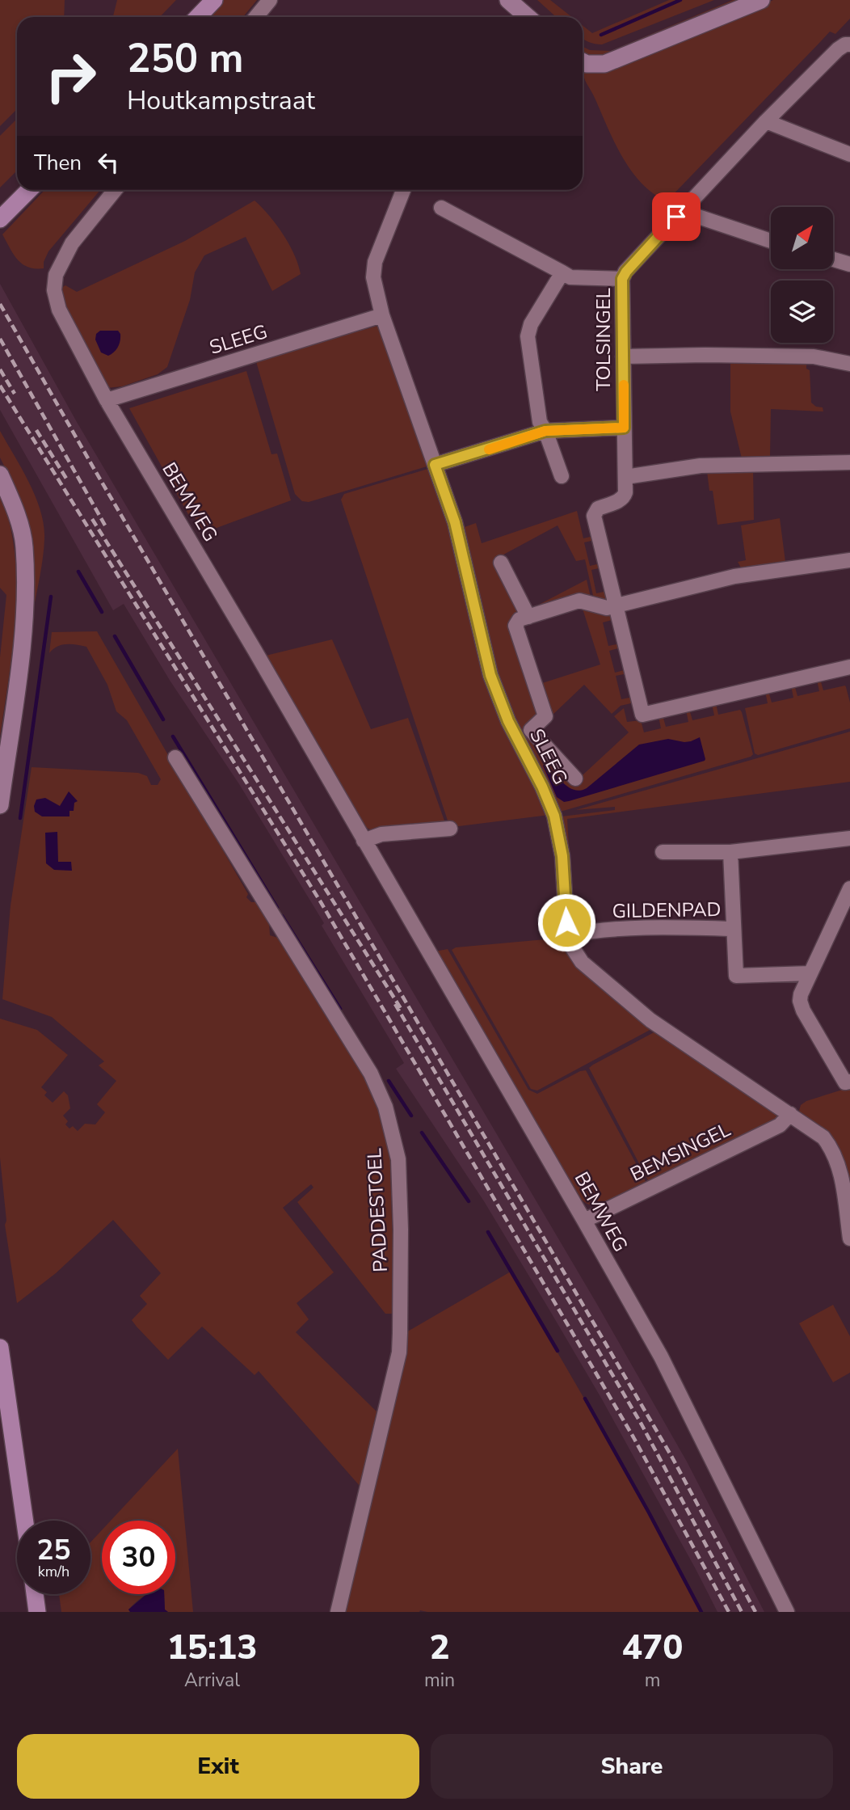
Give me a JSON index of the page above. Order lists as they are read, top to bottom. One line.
{"streets":{"street":["SLEEG","TOLSINGEL","BEMWEG","GILDENPAD","BEMSINGEL","PADDESTOEL"]},"crossings":[["SLEEG","BEMWEG"],["SLEEG","GILDENPAD"],["SLEEG","BEMSINGEL"],["BEMWEG","BEMSINGEL"]],"north":"top right","page":{"turn":["250 m","Houtkampstraat"],"then":"Then","speed":"25 km/h","limit":"30","eta":["15:13","Arrival","2","min","470","m"],"buttons":["Exit","Share"]}}
